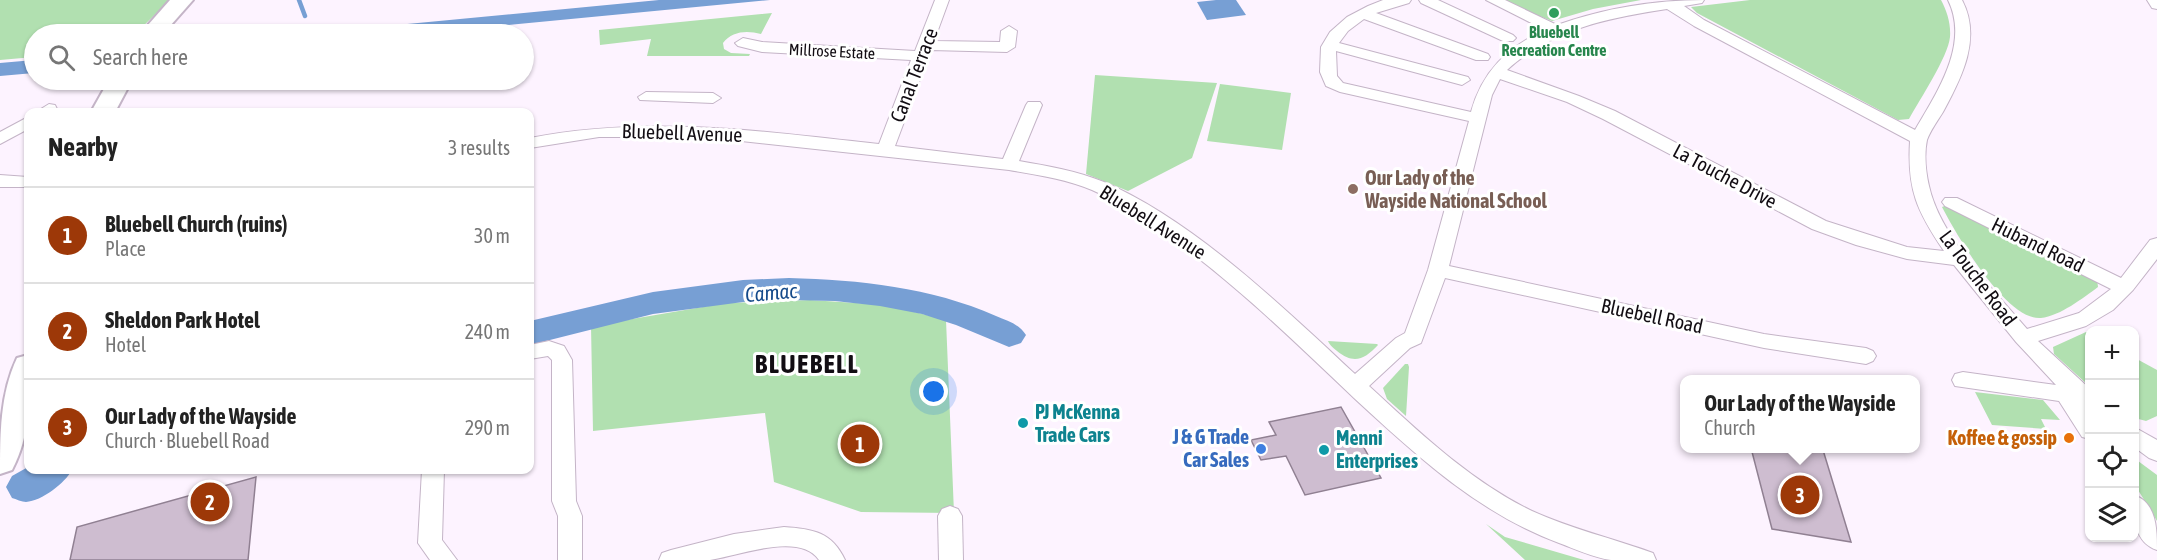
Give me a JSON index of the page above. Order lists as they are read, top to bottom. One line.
{"streets":{"street":["Millrose Estate","Canal Terrace","Bluebell Avenue","La Touche Drive","Huband Road","La Touche Road","Bluebell Road"]},"crossings":[["Millrose Estate","Canal Terrace"],["Canal Terrace","Bluebell Avenue"],["La Touche Drive","La Touche Road"]],"districts":["BLUEBELL"],"water":["Camac"],"places":["Bluebell Recreation Centre","Our Lady of the Wayside National School","PJ McKenna Trade Cars","Koffee & gossip","J & G Trade Car Sales","Menni Enterprises"],"page":{"search":"Search here","heading":["Nearby","3 results"],"list":[{"mark":"1","name":"Bluebell Church (ruins)","note":"Place","value":"30 m"},{"mark":"2","name":"Sheldon Park Hotel","note":"Hotel","value":"240 m"},{"mark":"3","name":"Our Lady of the Wayside","note":"Church · Bluebell Road","value":"290 m"}],"map_buttons":["+","−"],"popup":["Our Lady of the Wayside","Church"],"pins":["1","3","2"]}}
